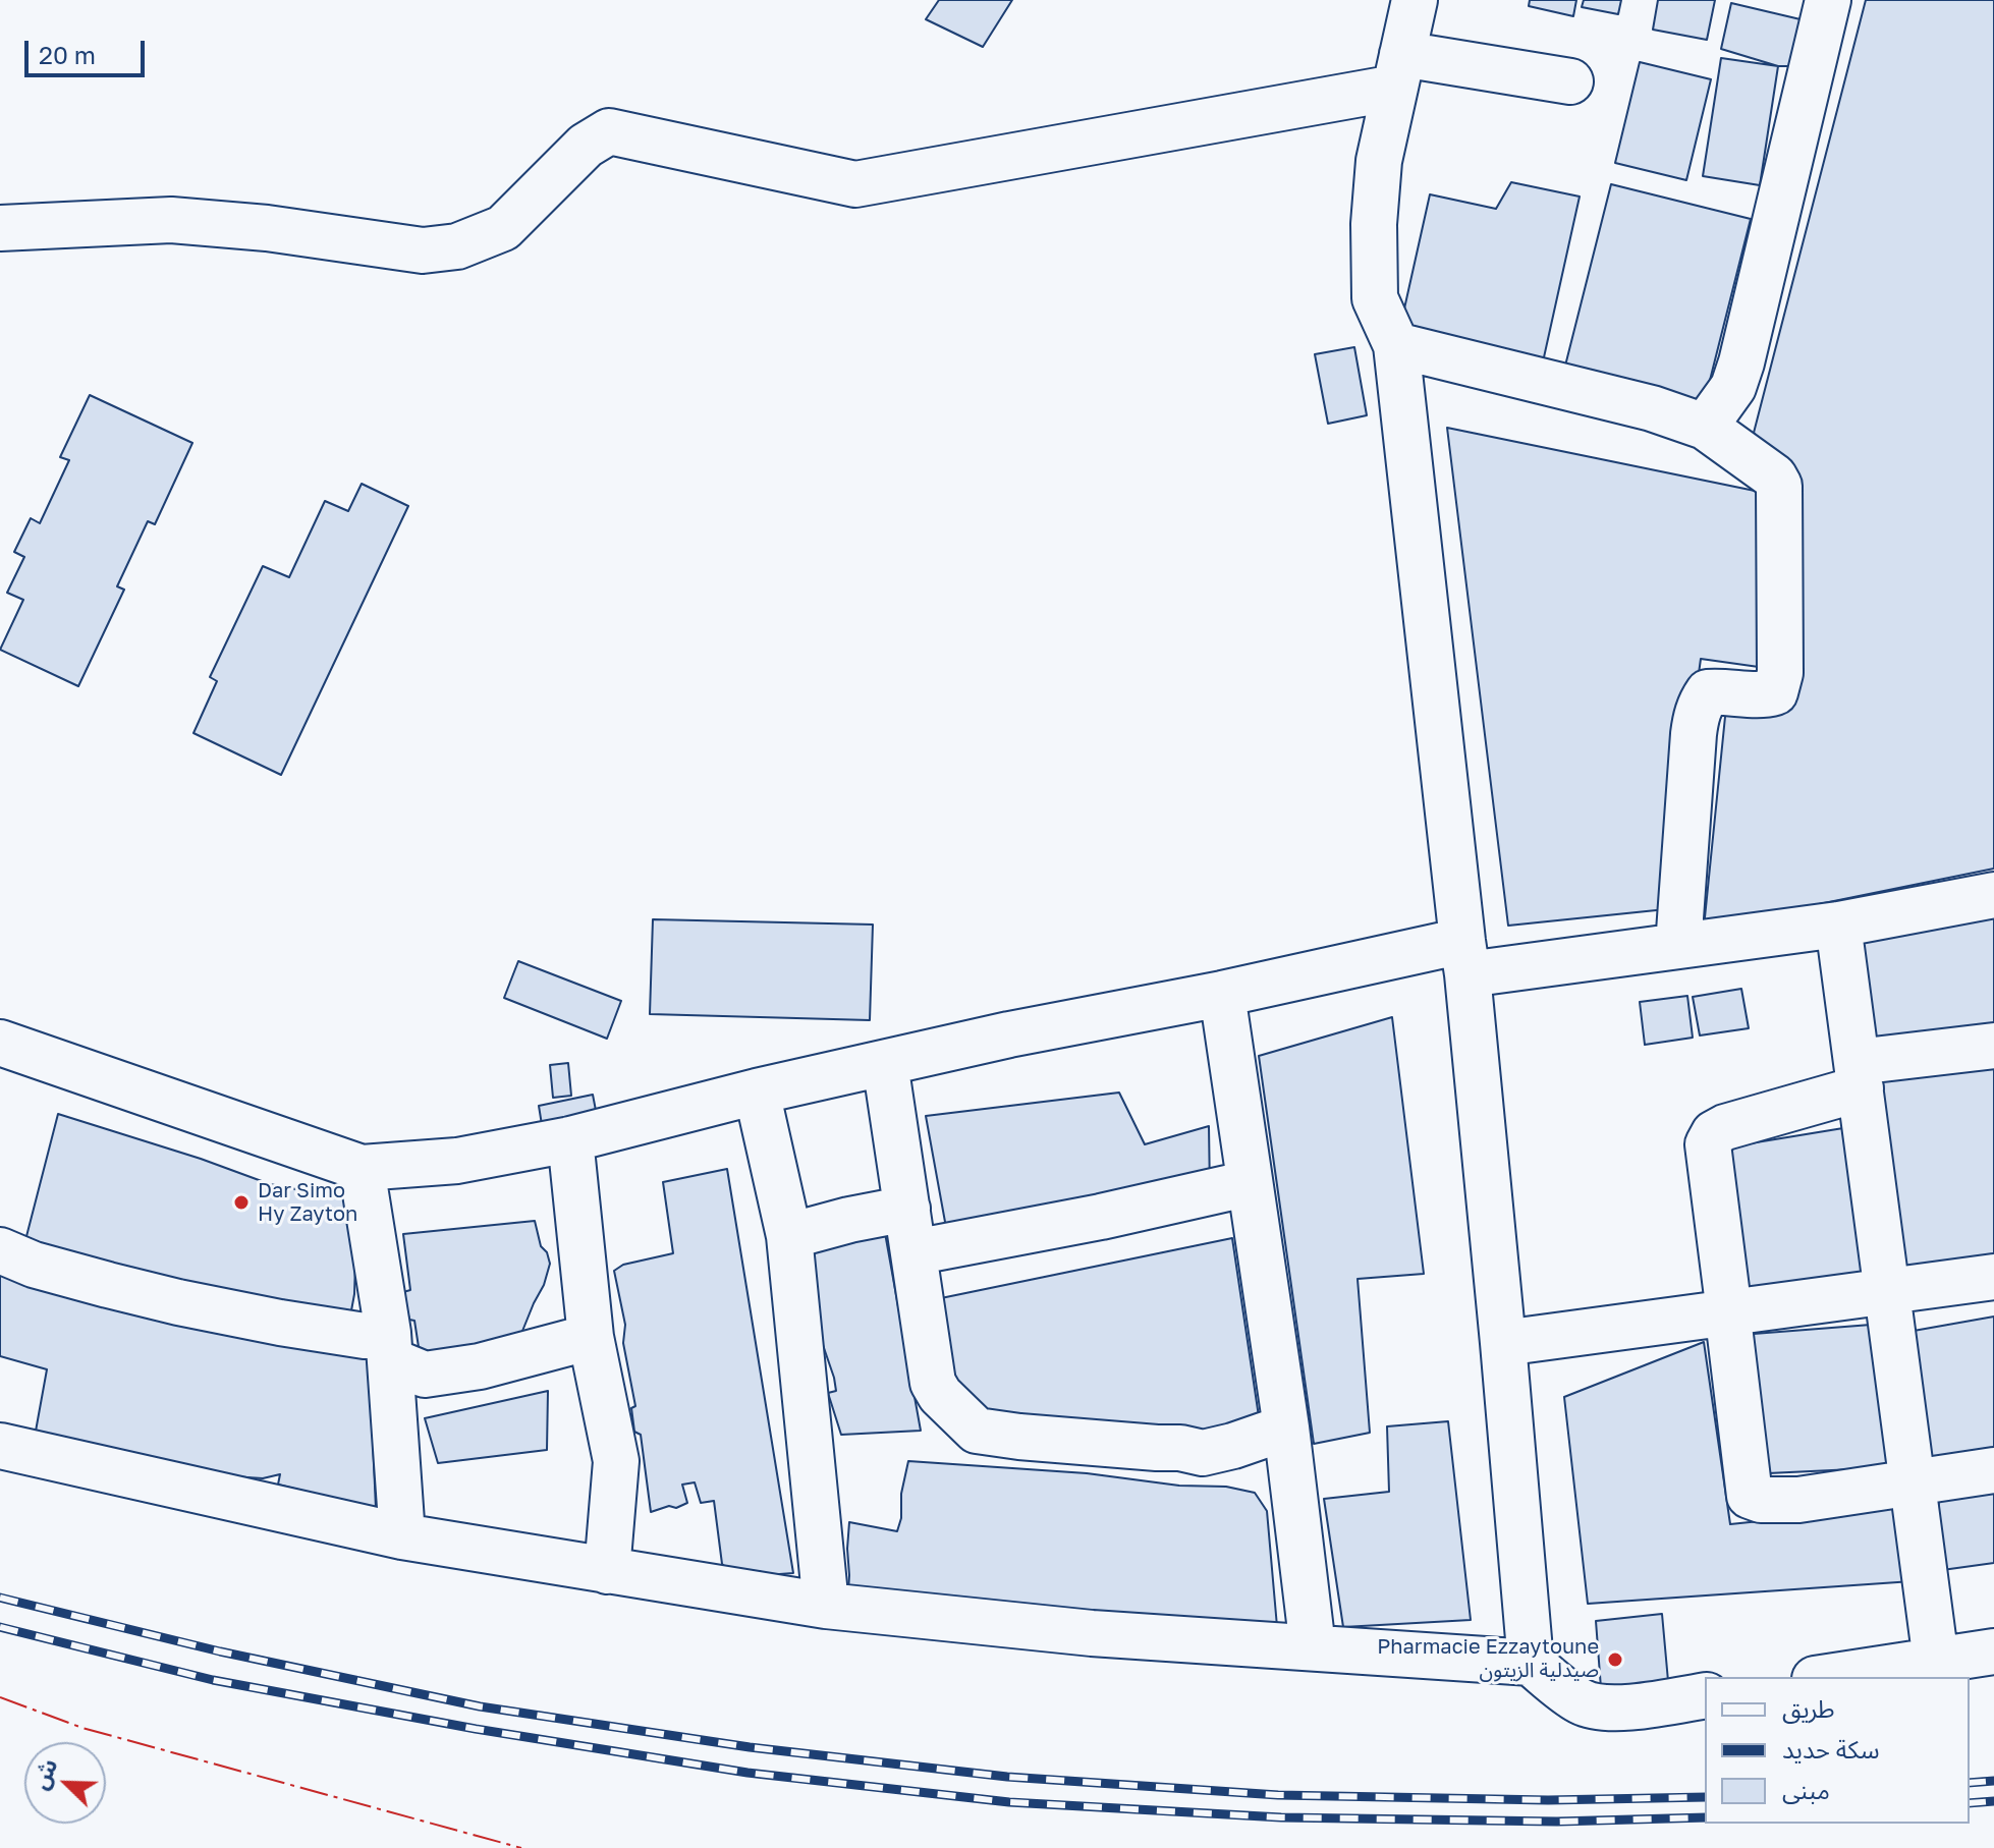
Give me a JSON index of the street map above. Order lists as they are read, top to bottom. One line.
{"places":["Dar Simo Hy Zayton","Pharmacie Ezzaytoune صيدلية الزيتون"],"legend":["طريق","سكة حديد","مبنى"],"scale_bar":"20 m","north":"top left"}
